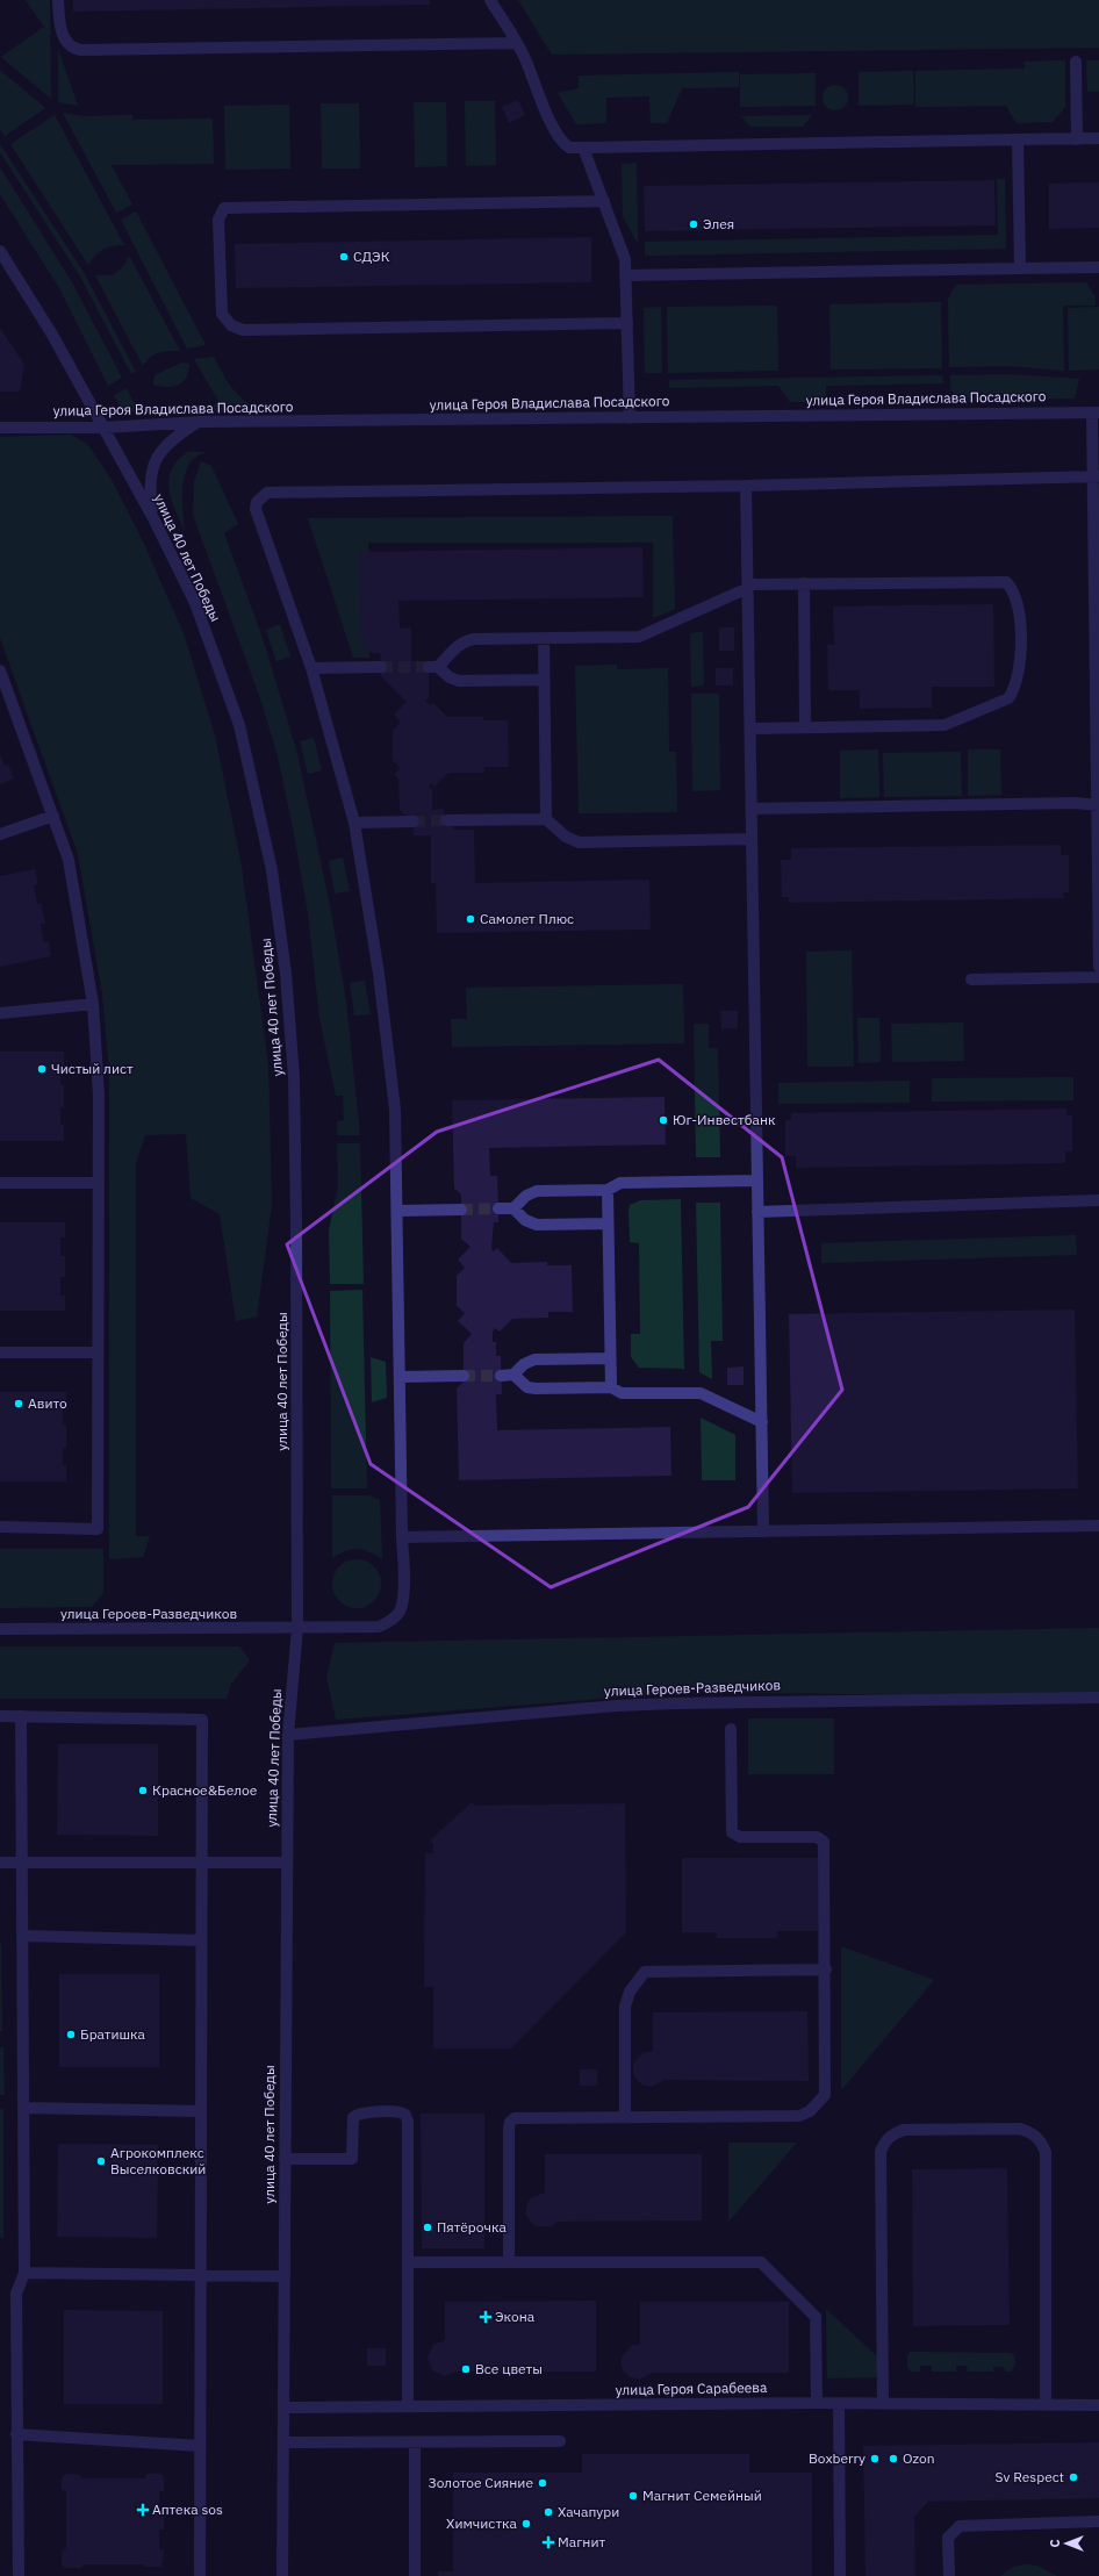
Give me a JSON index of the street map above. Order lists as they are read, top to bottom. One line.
{"streets":{"street":["улица Героя Владислава Посадского","улица 40 лет Победы","улица Героев-Разведчиков","улица Героя Сарабеева"]},"crossings":[["улица Героя Владислава Посадского","улица 40 лет Победы"],["улица 40 лет Победы","улица Героев-Разведчиков"],["улица 40 лет Победы","улица Героя Сарабеева"]],"places":{"other":["Элея","СДЭК","Самолет Плюс","Чистый лист","Юг-Инвестбанк","Авито","Красное&Белое","Братишка","Агрокомплекс Выселковский","Пятёрочка","Все цветы","Boxberry","Ozon","Sv Respect","Золотое Сияние","Магнит Семейный","Хачапури","Химчистка"],"health":["Экона","Аптека sos","Магнит"]},"north":"left"}
